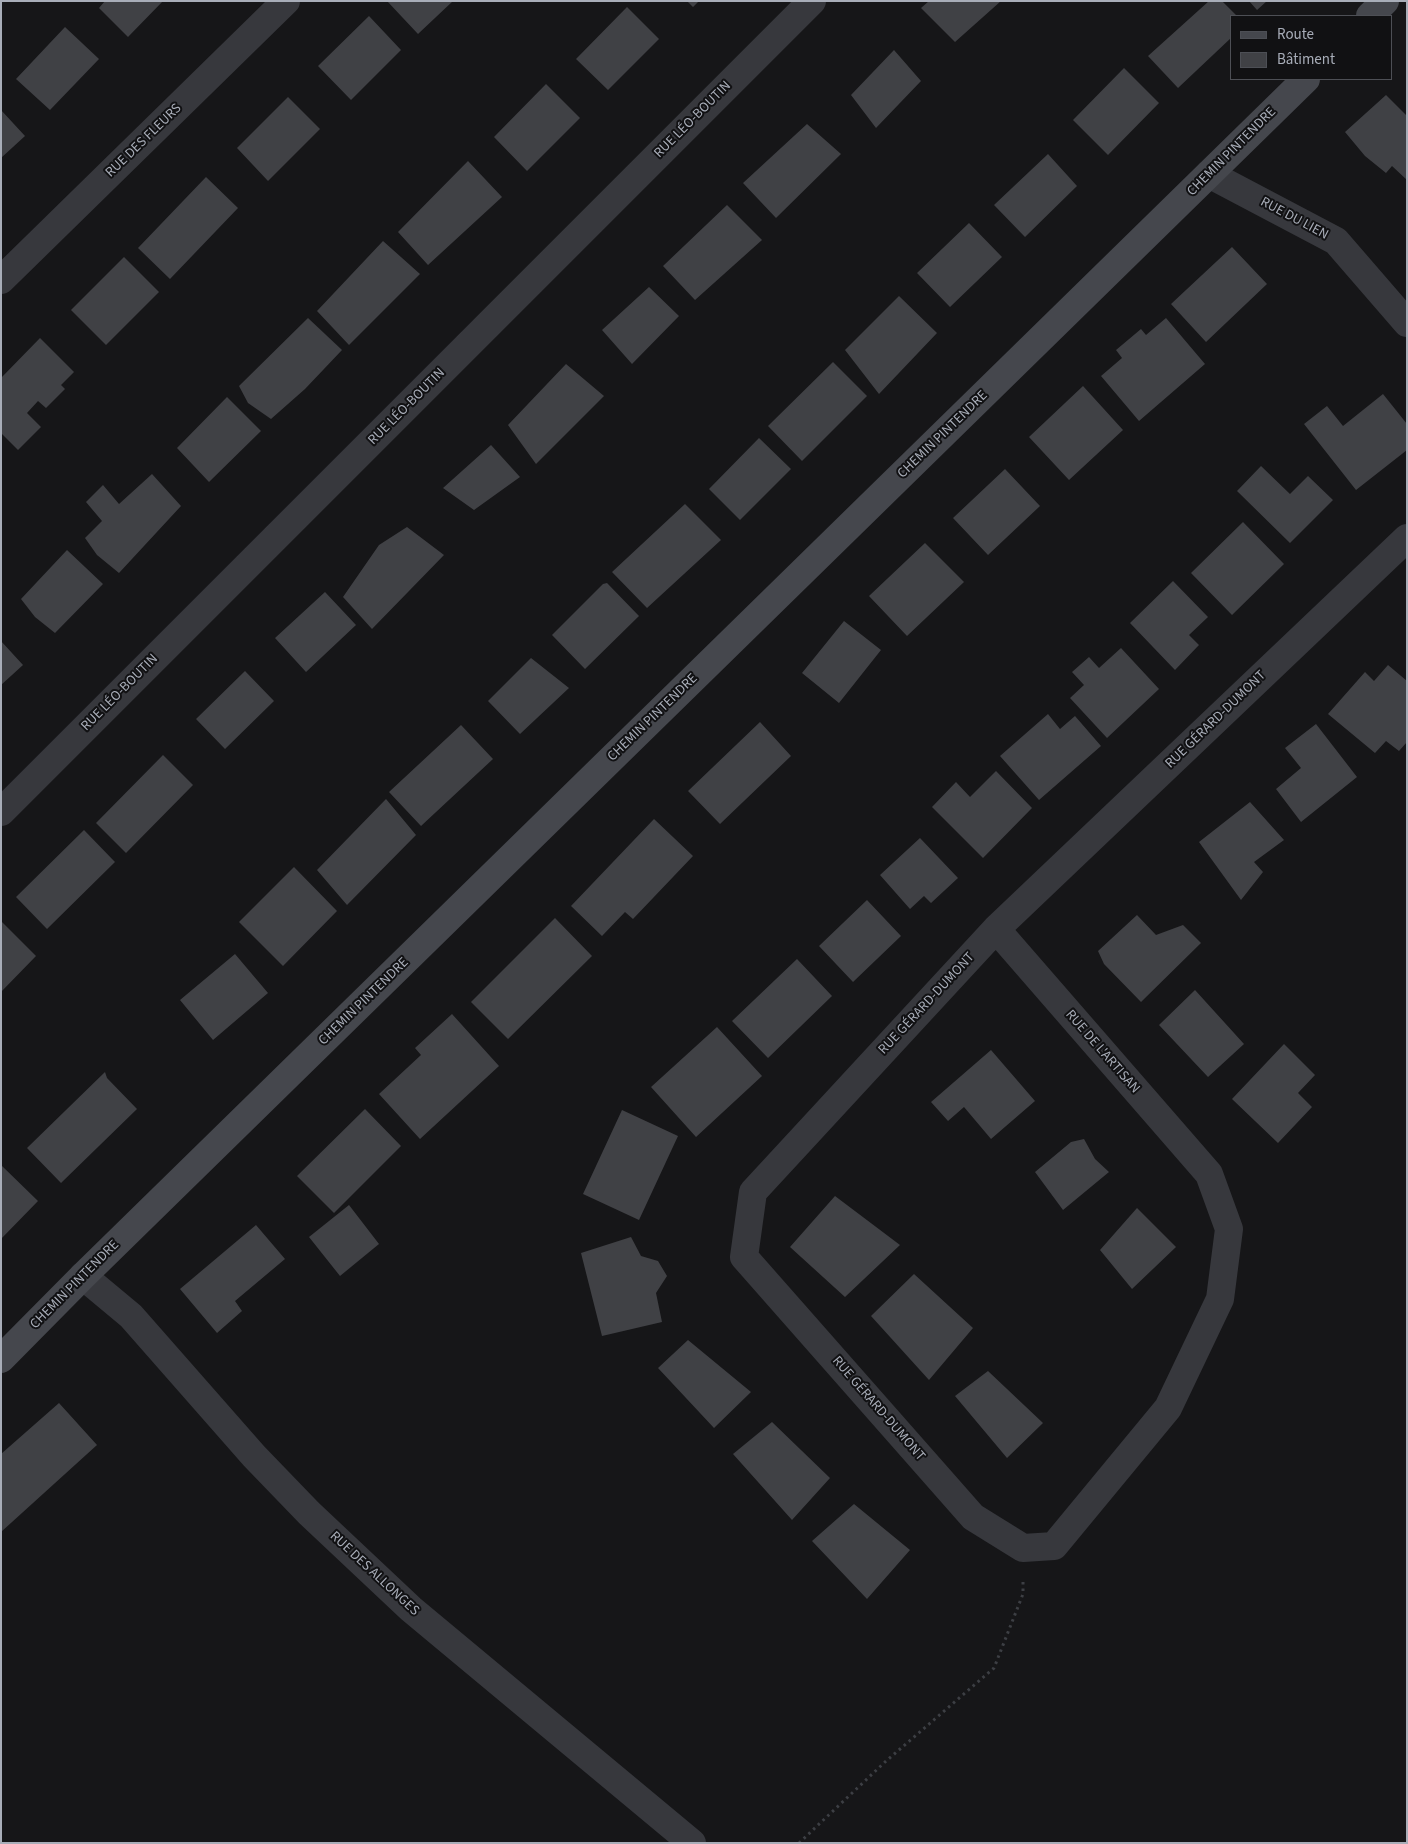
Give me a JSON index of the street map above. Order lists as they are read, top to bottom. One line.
{"streets":{"street":["RUE LÉO-BOUTIN","RUE DES FLEURS","CHEMIN PINTENDRE","RUE DU LIEN","RUE GÉRARD-DUMONT","RUE DE L'ARTISAN","RUE DES ALLONGES"]},"crossings":[["CHEMIN PINTENDRE","RUE DU LIEN"],["CHEMIN PINTENDRE","RUE DES ALLONGES"],["RUE GÉRARD-DUMONT","RUE DE L'ARTISAN"]],"legend":["Route","Bâtiment"]}
